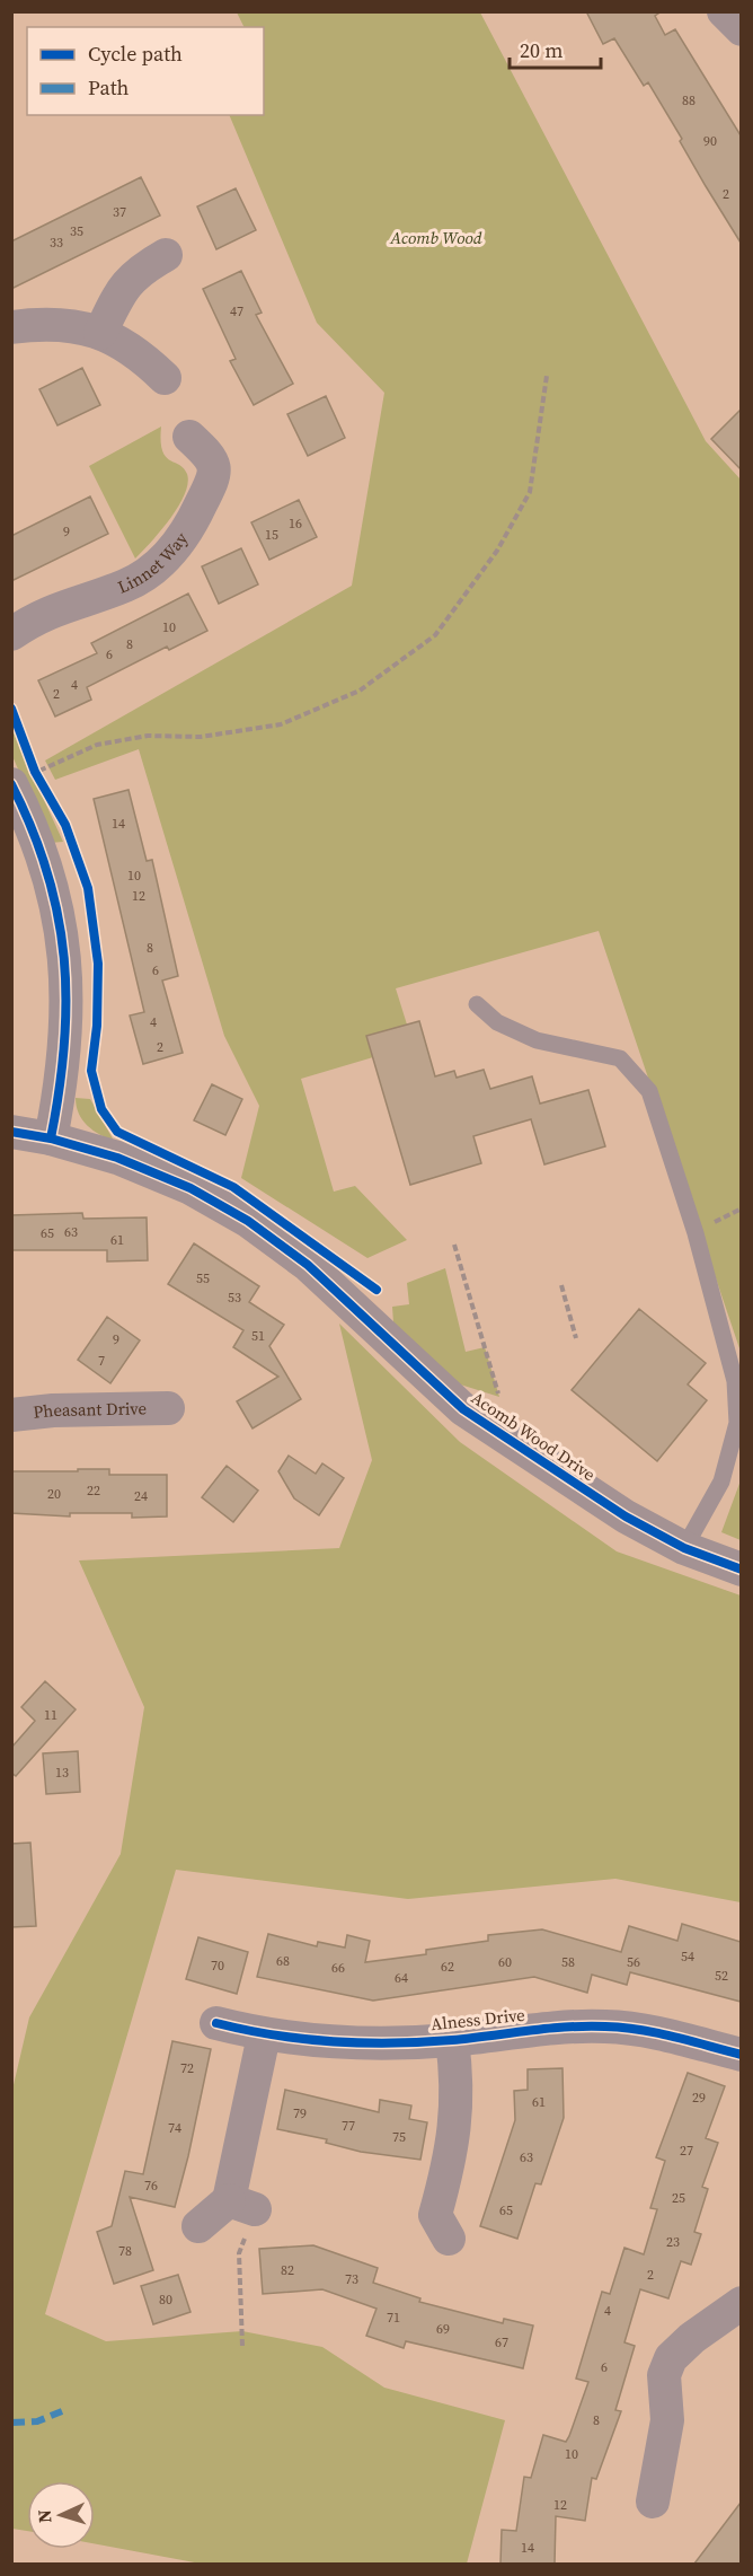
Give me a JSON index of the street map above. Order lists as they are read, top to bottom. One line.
{"streets":{"street":["Linnet Way","Pheasant Drive","Acomb Wood Drive","Alness Drive"]},"parks":["Acomb Wood"],"house_numbers":["88","90","2","37","35","33","47","16","9","15","10","8","6","4","2","14","10","12","8","6","4","2","63","65","61","55","53","51","9","7","22","20","24","11","13","54","68","60","58","56","70","62","66","52","64","72","29","61","79","77","74","75","27","63","76","25","65","23","78","82","2","73","80","4","71","69","67","6","8","10","12","14"],"legend":["Cycle path","Path"],"scale_bar":"20 m","north":"left"}
